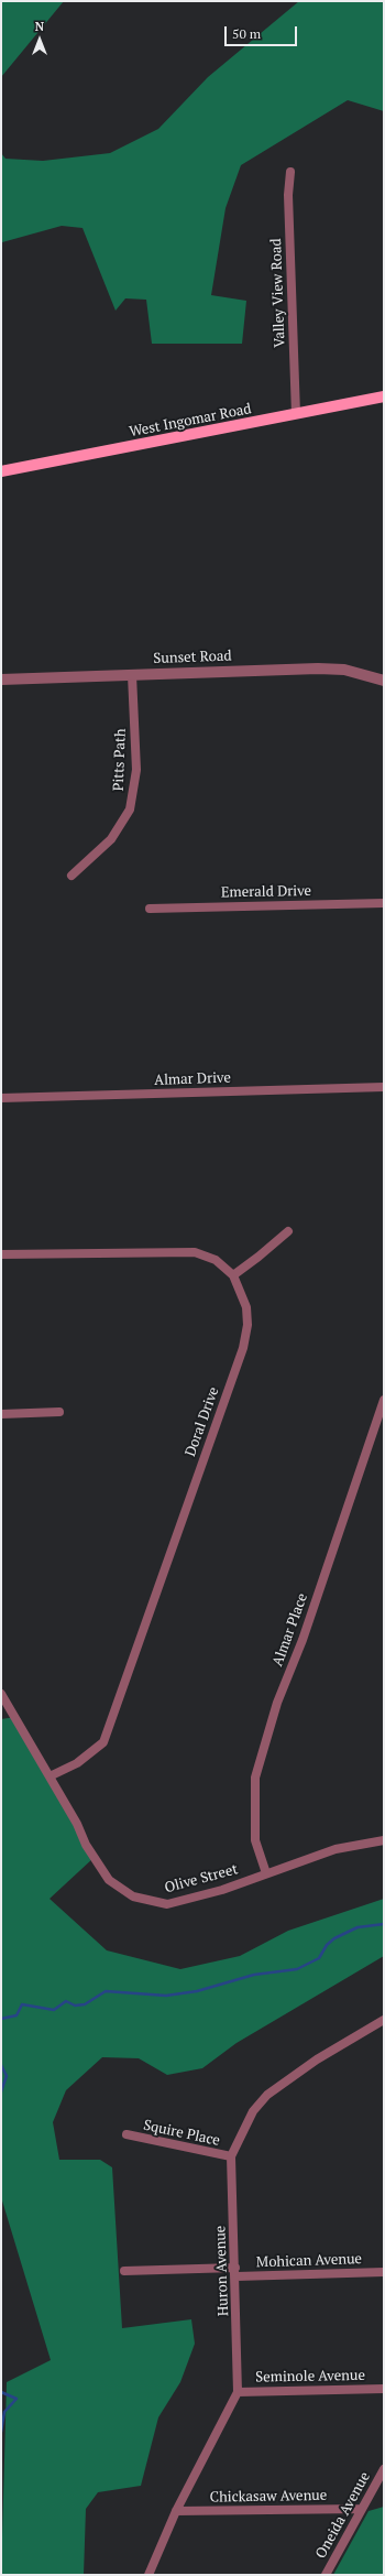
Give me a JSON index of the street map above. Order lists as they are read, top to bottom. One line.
{"streets":{"main road":["West Ingomar Road"],"street":["Valley View Road","Sunset Road","Pitts Path","Emerald Drive","Almar Drive","Doral Drive","Almar Place","Olive Street","Squire Place","Mohican Avenue","Huron Avenue","Seminole Avenue","Chickasaw Avenue","Oneida Avenue"]},"crossings":[["Valley View Road","West Ingomar Road"],["Sunset Road","Pitts Path"],["Doral Drive","Olive Street"],["Almar Place","Olive Street"],["Squire Place","Huron Avenue"],["Mohican Avenue","Huron Avenue"],["Huron Avenue","Seminole Avenue"],["Huron Avenue","Chickasaw Avenue"],["Chickasaw Avenue","Oneida Avenue"]],"scale_bar":"50 m","north":"top"}
